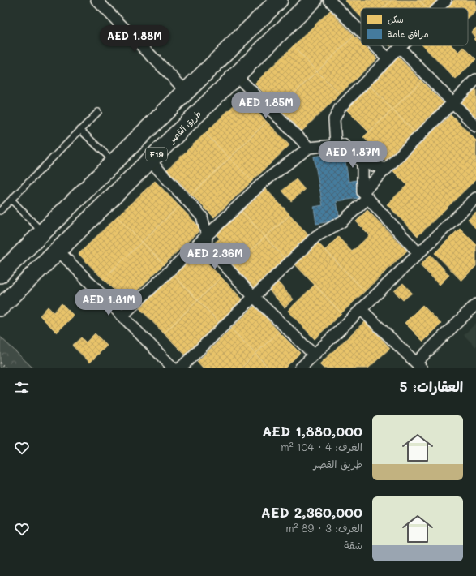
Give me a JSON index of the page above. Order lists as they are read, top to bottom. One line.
{"streets":{"main road":["طريق القصر","F19"]},"legend":["سكن","مرافق عامة"],"page":{"price":["AED 1.88M","AED 1.85M","AED 1.87M","AED 2.36M","AED 1.81M"],"heading":"العقارات: 5","list":[{"name":"AED 1,880,000","note":"الغرف: 4 · 104 m² · طريق القصر"},{"name":"AED 2,360,000","note":"الغرف: 3 · 89 m² · شقة"}]}}
